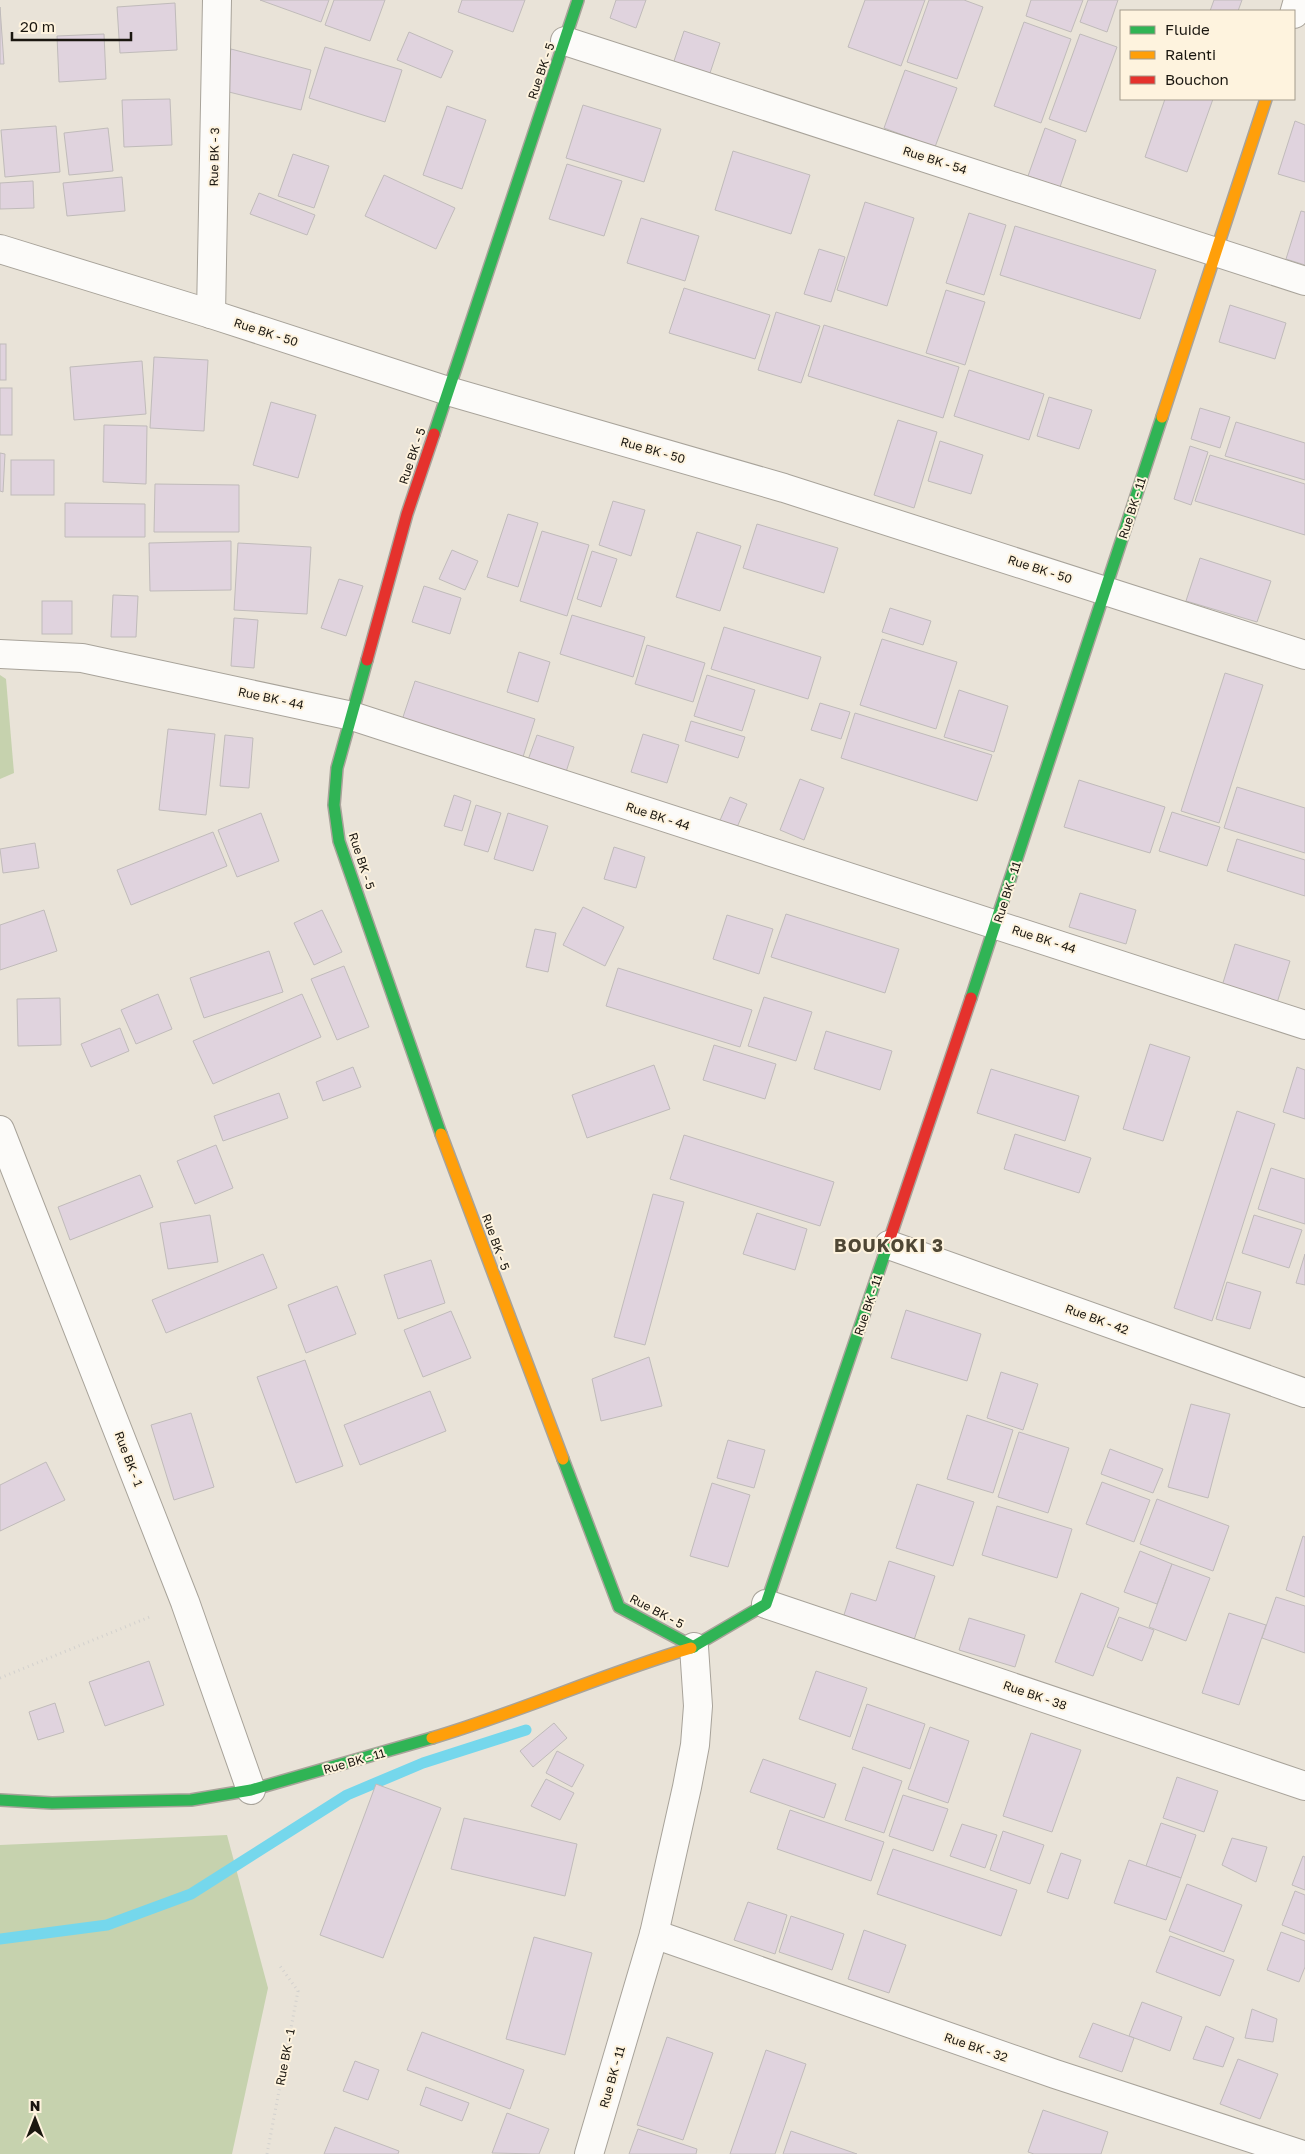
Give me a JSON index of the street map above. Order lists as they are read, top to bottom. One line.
{"streets":{"street":["Rue BK - 5","Rue BK - 3","Rue BK - 54","Rue BK - 50","Rue BK - 11","Rue BK - 44","Rue BK - 42","Rue BK - 1","Rue BK - 38","Rue BK - 32"]},"crossings":[["Rue BK - 5","Rue BK - 54"],["Rue BK - 5","Rue BK - 50"],["Rue BK - 5","Rue BK - 11"],["Rue BK - 5","Rue BK - 44"],["Rue BK - 3","Rue BK - 50"],["Rue BK - 54","Rue BK - 11"],["Rue BK - 50","Rue BK - 11"],["Rue BK - 11","Rue BK - 44"],["Rue BK - 11","Rue BK - 42"],["Rue BK - 11","Rue BK - 1"],["Rue BK - 11","Rue BK - 38"],["Rue BK - 11","Rue BK - 32"]],"districts":["BOUKOKI 3"],"legend":["Fluide","Ralenti","Bouchon"],"scale_bar":"20 m","north":"top"}
